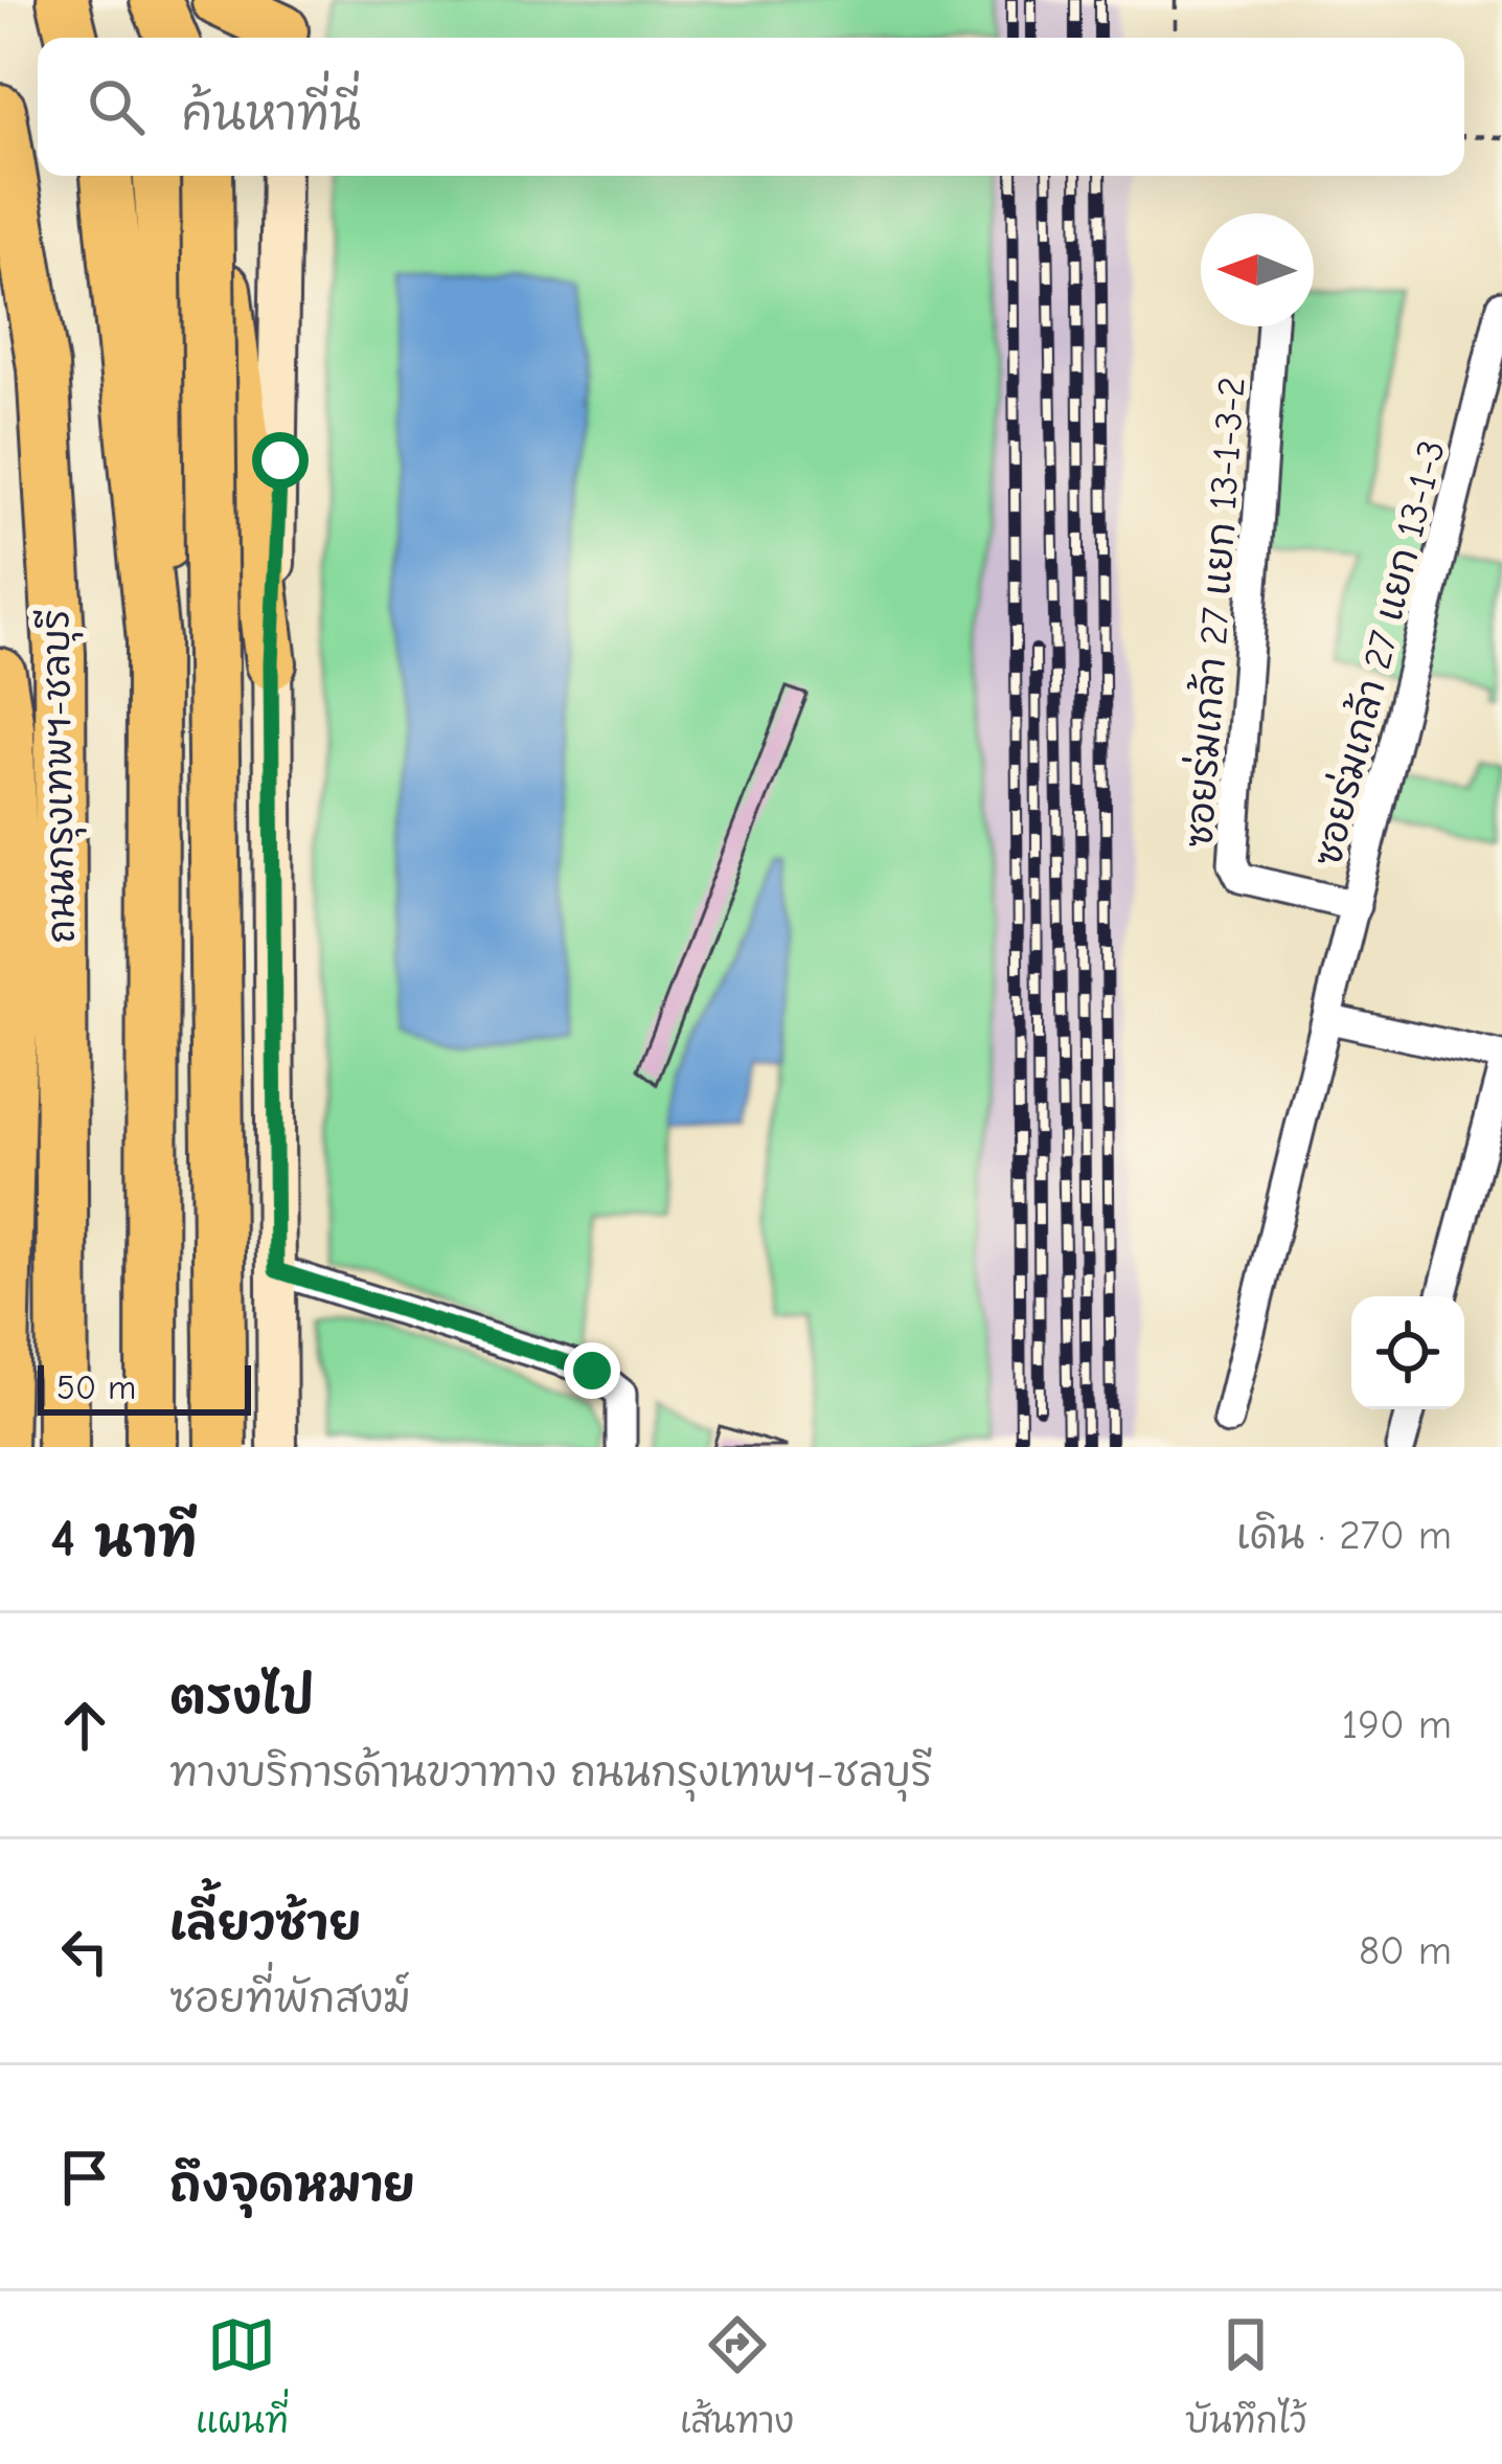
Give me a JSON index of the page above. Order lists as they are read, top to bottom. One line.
{"streets":{"highway":["ถนนกรุงเทพฯ-ชลบุรี"],"street":["ซอยร่มเกล้า 27 แยก 13-1-3-2","ซอยร่มเกล้า 27 แยก 13-1-3"]},"crossings":[["ซอยร่มเกล้า 27 แยก 13-1-3-2","ซอยร่มเกล้า 27 แยก 13-1-3"]],"scale_bar":"50 m","north":"left","page":{"search":"ค้นหาที่นี่","scale":"50 m","heading":["4 นาที","เดิน · 270 m"],"list":[["ตรงไป","ทางบริการด้านขวาทาง ถนนกรุงเทพฯ-ชลบุรี","190 m"],["เลี้ยวซ้าย","ซอยที่พักสงฆ์","80 m"],"ถึงจุดหมาย"],"nav":["แผนที่","เส้นทาง","บันทึกไว้"]}}
